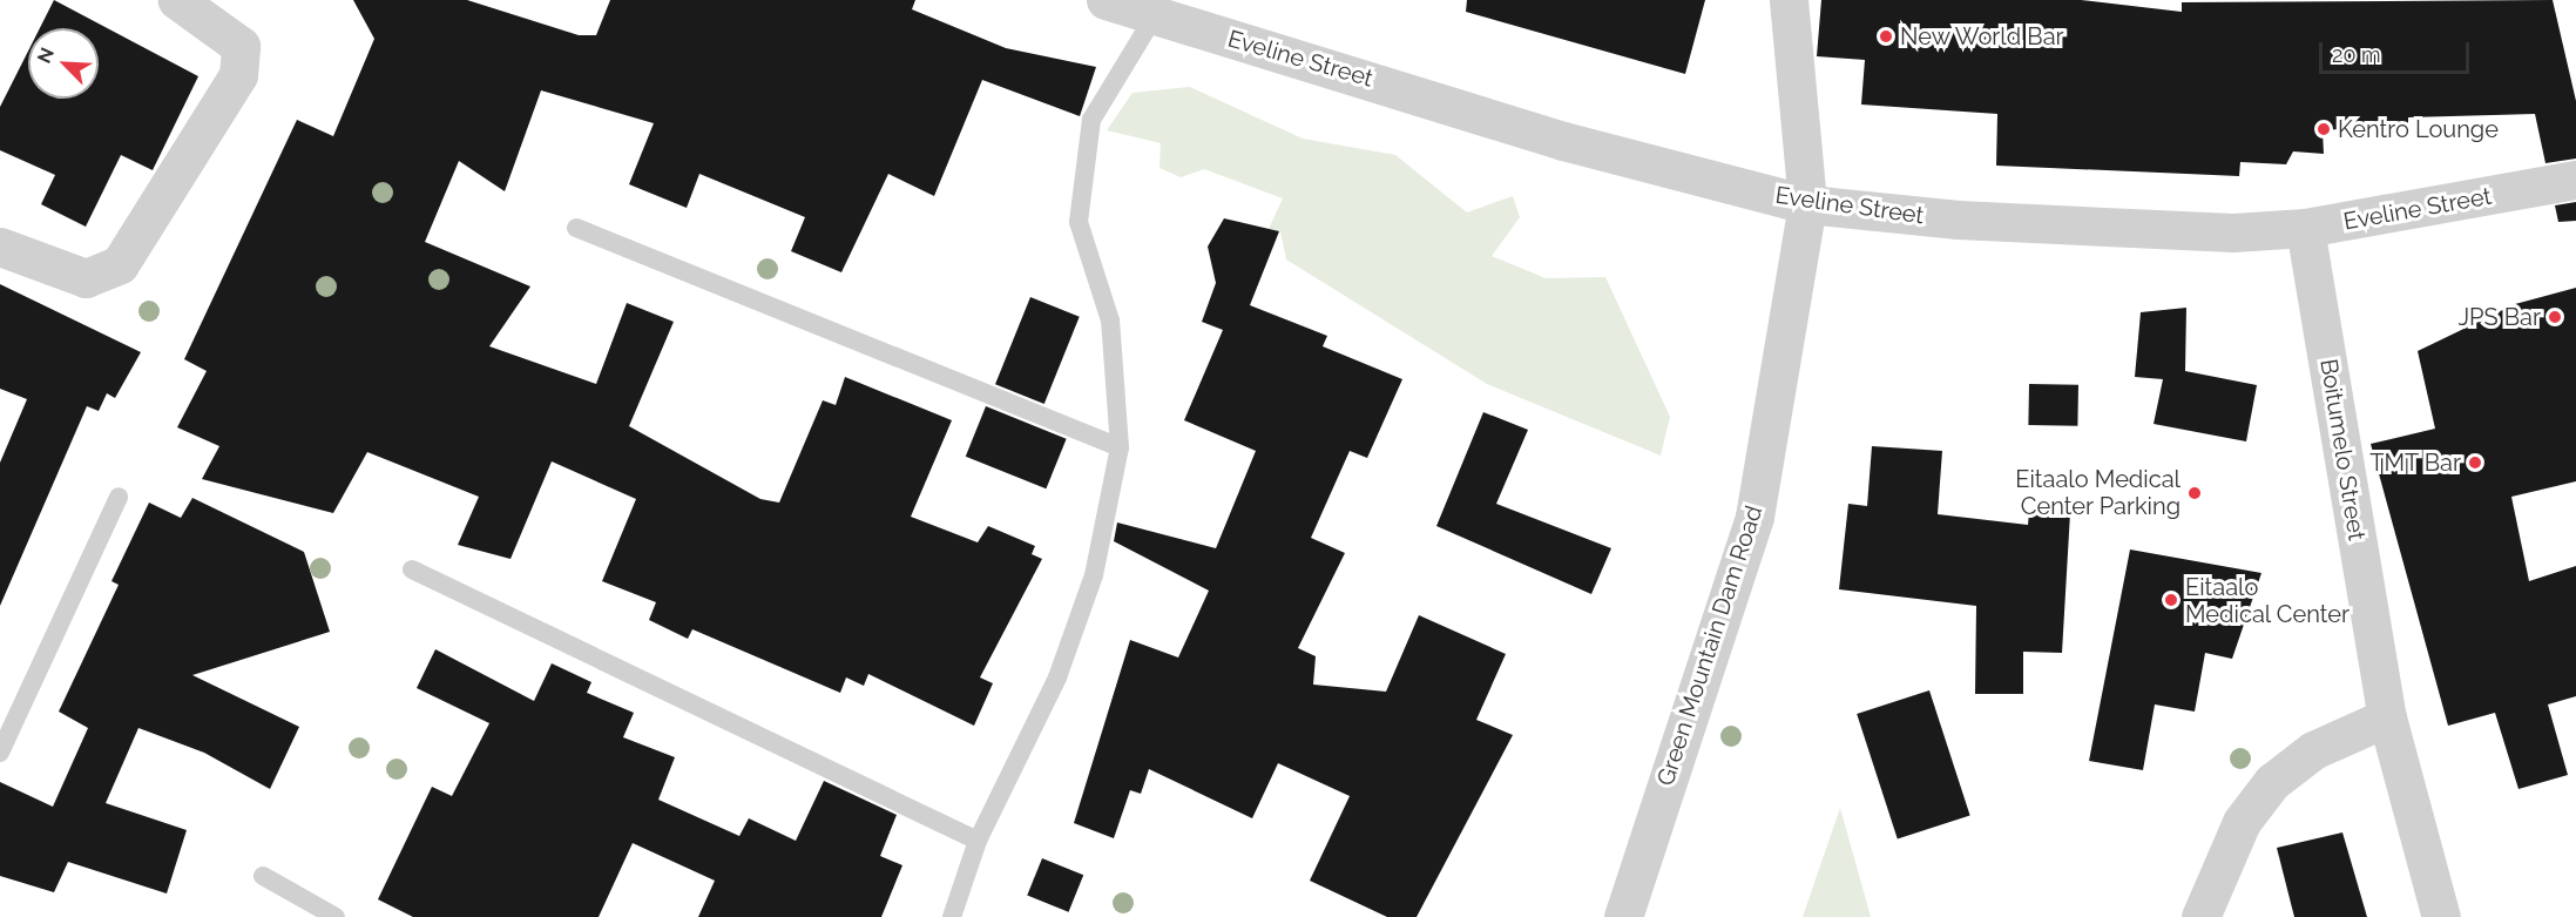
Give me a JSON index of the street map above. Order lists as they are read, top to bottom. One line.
{"streets":{"street":["Eveline Street","Boitumelo Street","Green Mountain Dam Road"]},"crossings":[["Eveline Street","Boitumelo Street"],["Eveline Street","Green Mountain Dam Road"]],"places":["New World Bar","Kentro Lounge","JPS Bar","TMT Bar","Eitaalo Medical Center Parking","Eitaalo Medical Center"],"scale_bar":"20 m","north":"top left"}
